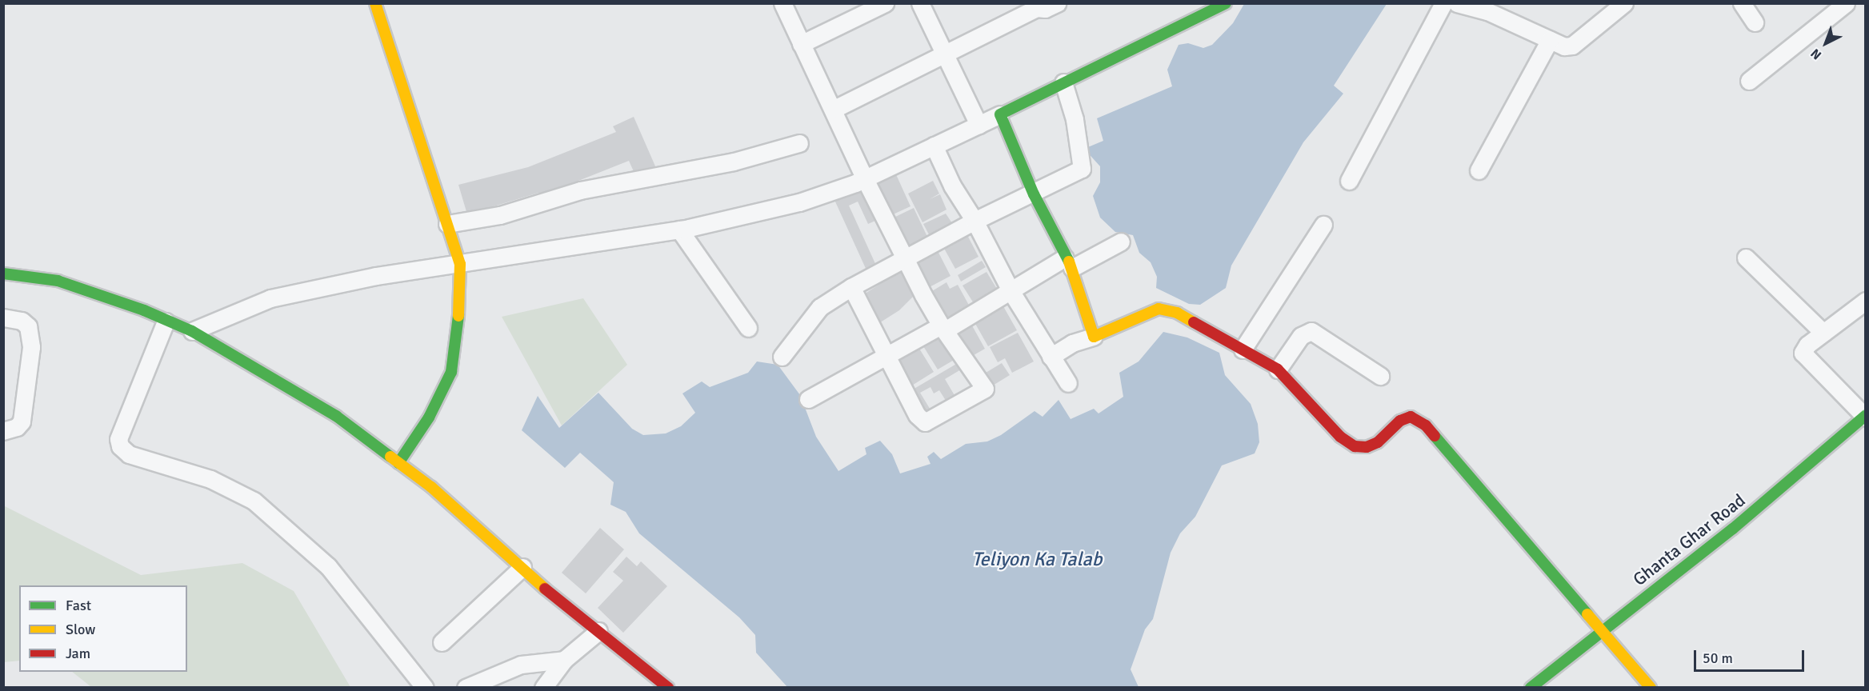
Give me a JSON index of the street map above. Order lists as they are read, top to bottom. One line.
{"streets":{"street":["Ghanta Ghar Road"]},"water":["Teliyon Ka Talab"],"legend":["Fast","Slow","Jam"],"scale_bar":"50 m","north":"bottom left"}
